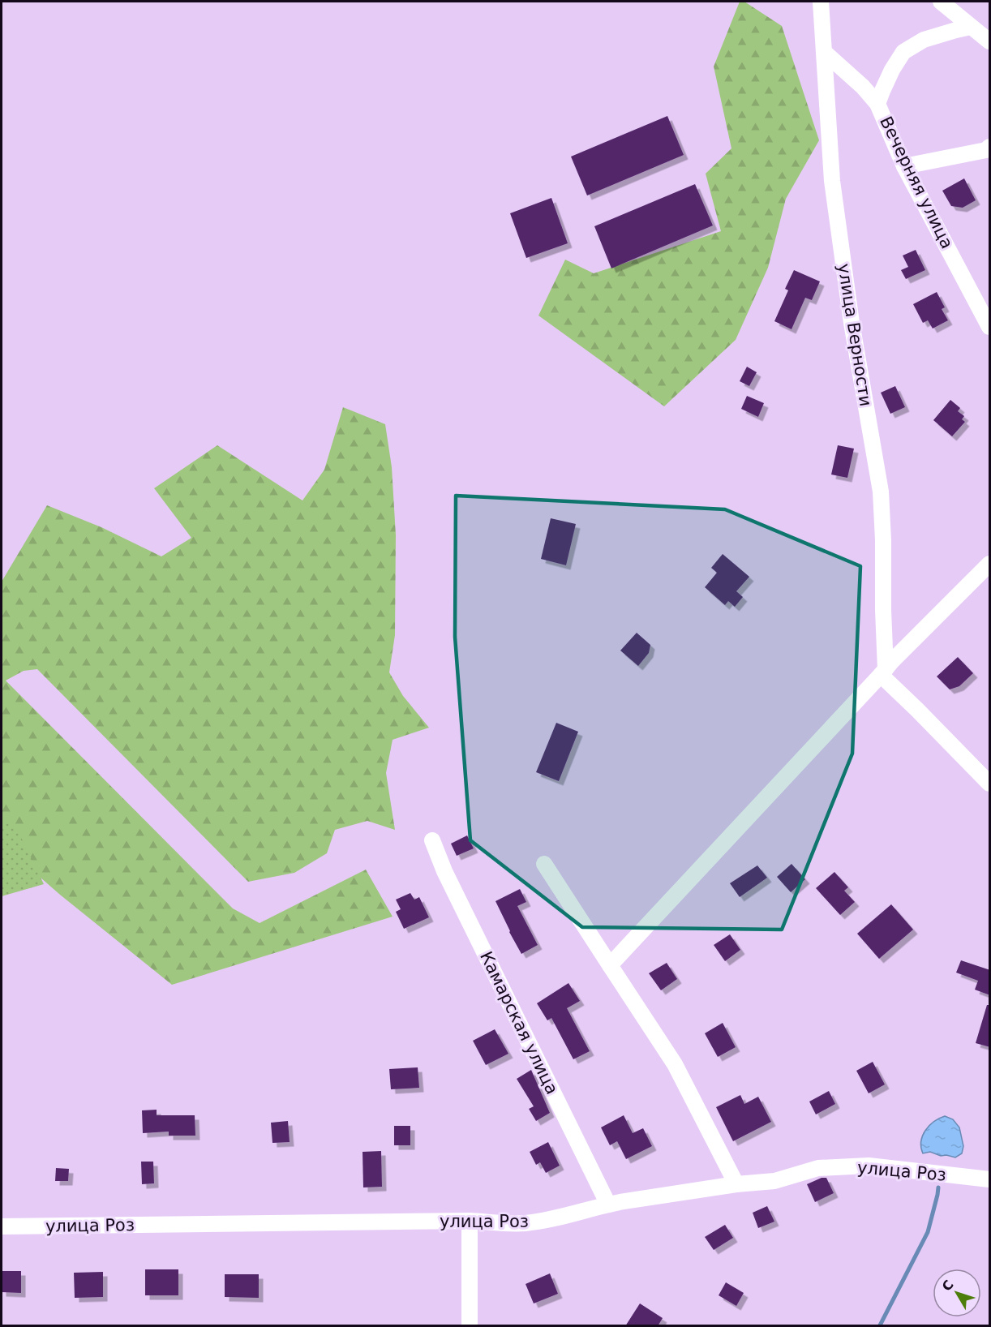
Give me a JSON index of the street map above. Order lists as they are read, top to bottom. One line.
{"streets":{"street":["Вечерняя улица","улица Верности","Камарская улица","улица Роз"]},"crossings":[["Вечерняя улица","улица Верности"],["Камарская улица","улица Роз"]],"north":"top left"}
